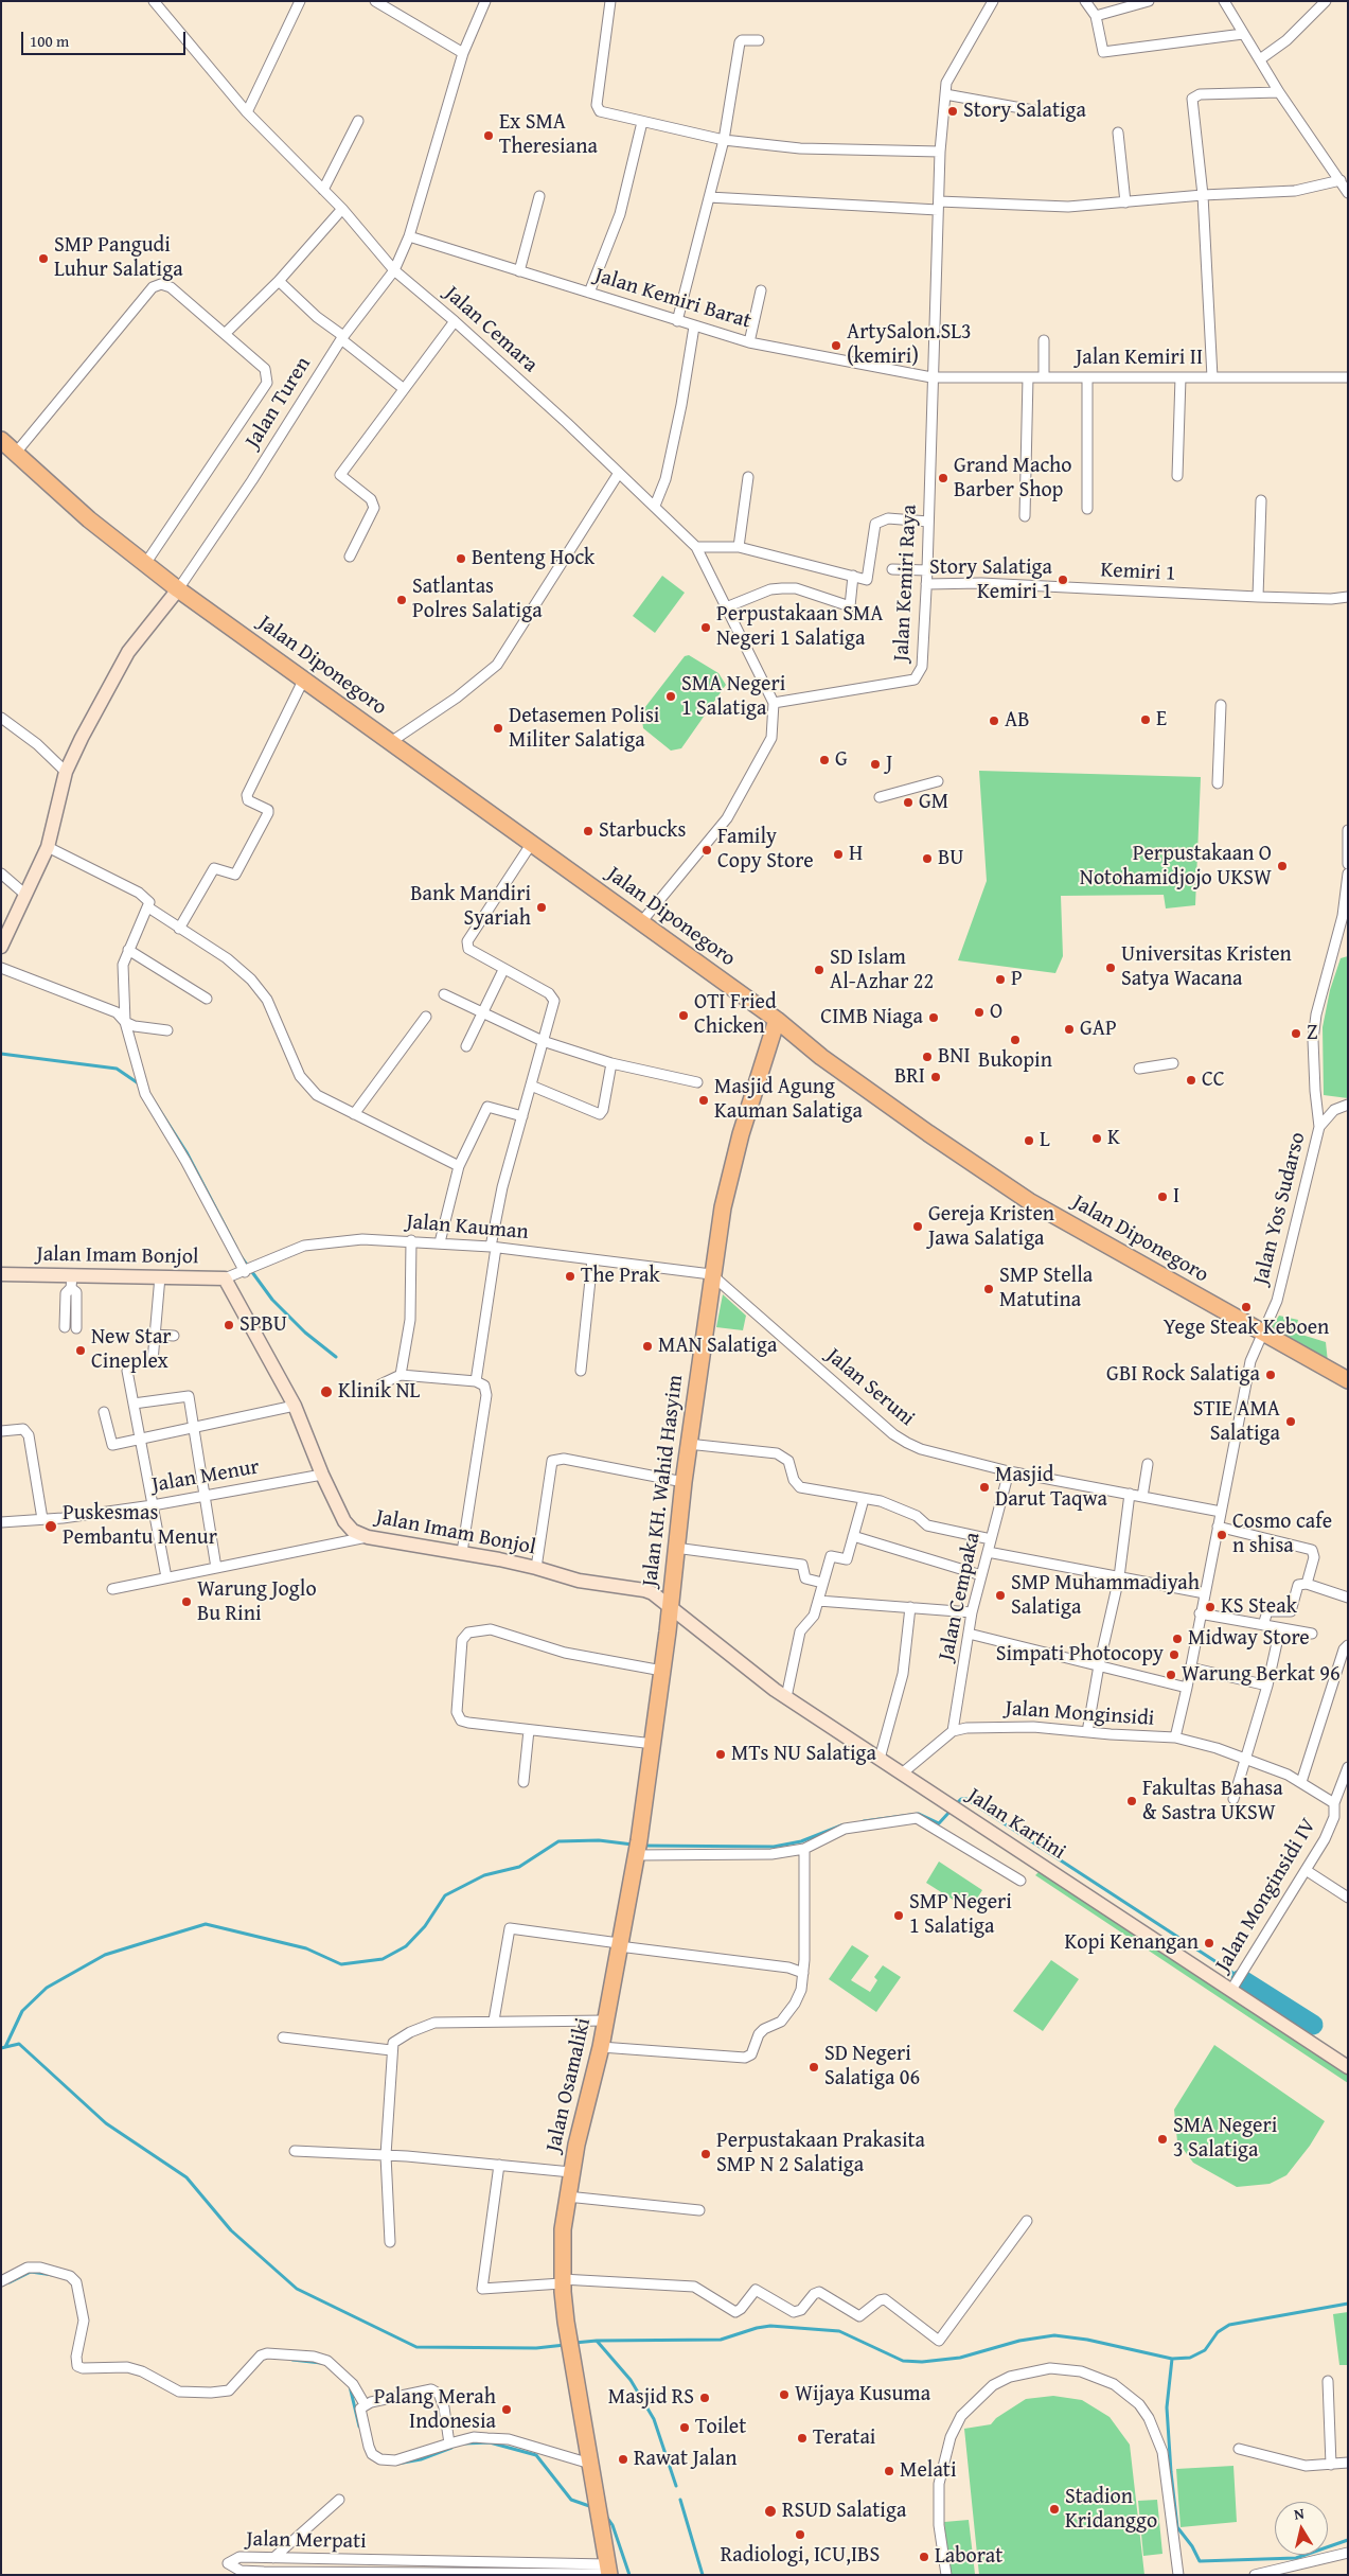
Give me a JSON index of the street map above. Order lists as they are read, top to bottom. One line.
{"streets":{"main road":["Jalan Diponegoro","Jalan Imam Bonjol","Jalan KH. Wahid Hasyim","Jalan Kartini","Jalan Osamaliki"],"street":["Jalan Kemiri Barat","Jalan Cemara","Jalan Kemiri II","Jalan Turen","Kemiri 1","Jalan Kemiri Raya","Jalan Yos Sudarso","Jalan Kauman","Jalan Seruni","Jalan Menur","Jalan Cempaka","Jalan Monginsidi","Jalan Monginsidi IV","Jalan Merpati"]},"crossings":[["Jalan Kemiri Barat","Jalan Kemiri II"],["Jalan Kemiri Barat","Jalan Turen"],["Jalan Kemiri Barat","Jalan Kemiri Raya"],["Jalan Cemara","Jalan Turen"],["Jalan Cemara","Jalan Kemiri Raya"],["Jalan Kemiri II","Jalan Kemiri Raya"],["Jalan Turen","Jalan Diponegoro"],["Kemiri 1","Jalan Kemiri Raya"],["Jalan Diponegoro","Jalan Yos Sudarso"],["Jalan Diponegoro","Jalan KH. Wahid Hasyim"],["Jalan Diponegoro","Jalan Monginsidi"],["Jalan Yos Sudarso","Jalan Monginsidi"],["Jalan Kauman","Jalan Imam Bonjol"],["Jalan Kauman","Jalan Seruni"],["Jalan Kauman","Jalan KH. Wahid Hasyim"],["Jalan Imam Bonjol","Jalan Menur"],["Jalan Imam Bonjol","Jalan KH. Wahid Hasyim"],["Jalan Imam Bonjol","Jalan Kartini"],["Jalan Imam Bonjol","Jalan Osamaliki"],["Jalan Seruni","Jalan KH. Wahid Hasyim"],["Jalan Seruni","Jalan Cempaka"],["Jalan Seruni","Jalan Monginsidi"],["Jalan KH. Wahid Hasyim","Jalan Kartini"],["Jalan KH. Wahid Hasyim","Jalan Osamaliki"],["Jalan Cempaka","Jalan Monginsidi"],["Jalan Monginsidi","Jalan Monginsidi IV"],["Jalan Kartini","Jalan Monginsidi IV"],["Jalan Kartini","Jalan Osamaliki"],["Jalan Osamaliki","Jalan Merpati"]],"places":["Story Salatiga","Ex SMA Theresiana","SMP Pangudi Luhur Salatiga","ArtySalon.SL3 (kemiri)","Grand Macho Barber Shop","Benteng Hock","Story Salatiga Kemiri 1","Satlantas Polres Salatiga","Perpustakaan SMA Negeri 1 Salatiga","SMA Negeri 1 Salatiga","E","AB","Detasemen Polisi Militer Salatiga","G","J","GM","Starbucks","Family Copy Store","H","BU","Perpustakaan O Notohamidjojo UKSW","Bank Mandiri Syariah","Universitas Kristen Satya Wacana","SD Islam Al-Azhar 22","P","O","OTI Fried Chicken","CIMB Niaga","GAP","Z","Bukopin","BNI","BRI","CC","Masjid Agung Kauman Salatiga","K","L","I","Gereja Kristen Jawa Salatiga","The Prak","SMP Stella Matutina","Yege Steak Keboen","SPBU","MAN Salatiga","New Star Cineplex","GBI Rock Salatiga","Klinik NL","STIE AMA Salatiga","Masjid Darut Taqwa","Puskesmas Pembantu Menur","Cosmo cafe n shisa","SMP Muhammadiyah Salatiga","Warung Joglo Bu Rini","KS Steak","Midway Store","Simpati Photocopy","Warung Berkat 96","MTs NU Salatiga","Fakultas Bahasa & Sastra UKSW","SMP Negeri 1 Salatiga","Kopi Kenangan","SD Negeri Salatiga 06","SMA Negeri 3 Salatiga","Perpustakaan Prakasita SMP N 2 Salatiga","Wijaya Kusuma","Masjid RS","Palang Merah Indonesia","Toilet","Teratai","Rawat Jalan","Melati","Stadion Kridanggo","RSUD Salatiga","Radiologi, ICU,IBS","Laborat"],"scale_bar":"100 m","north":"top"}
